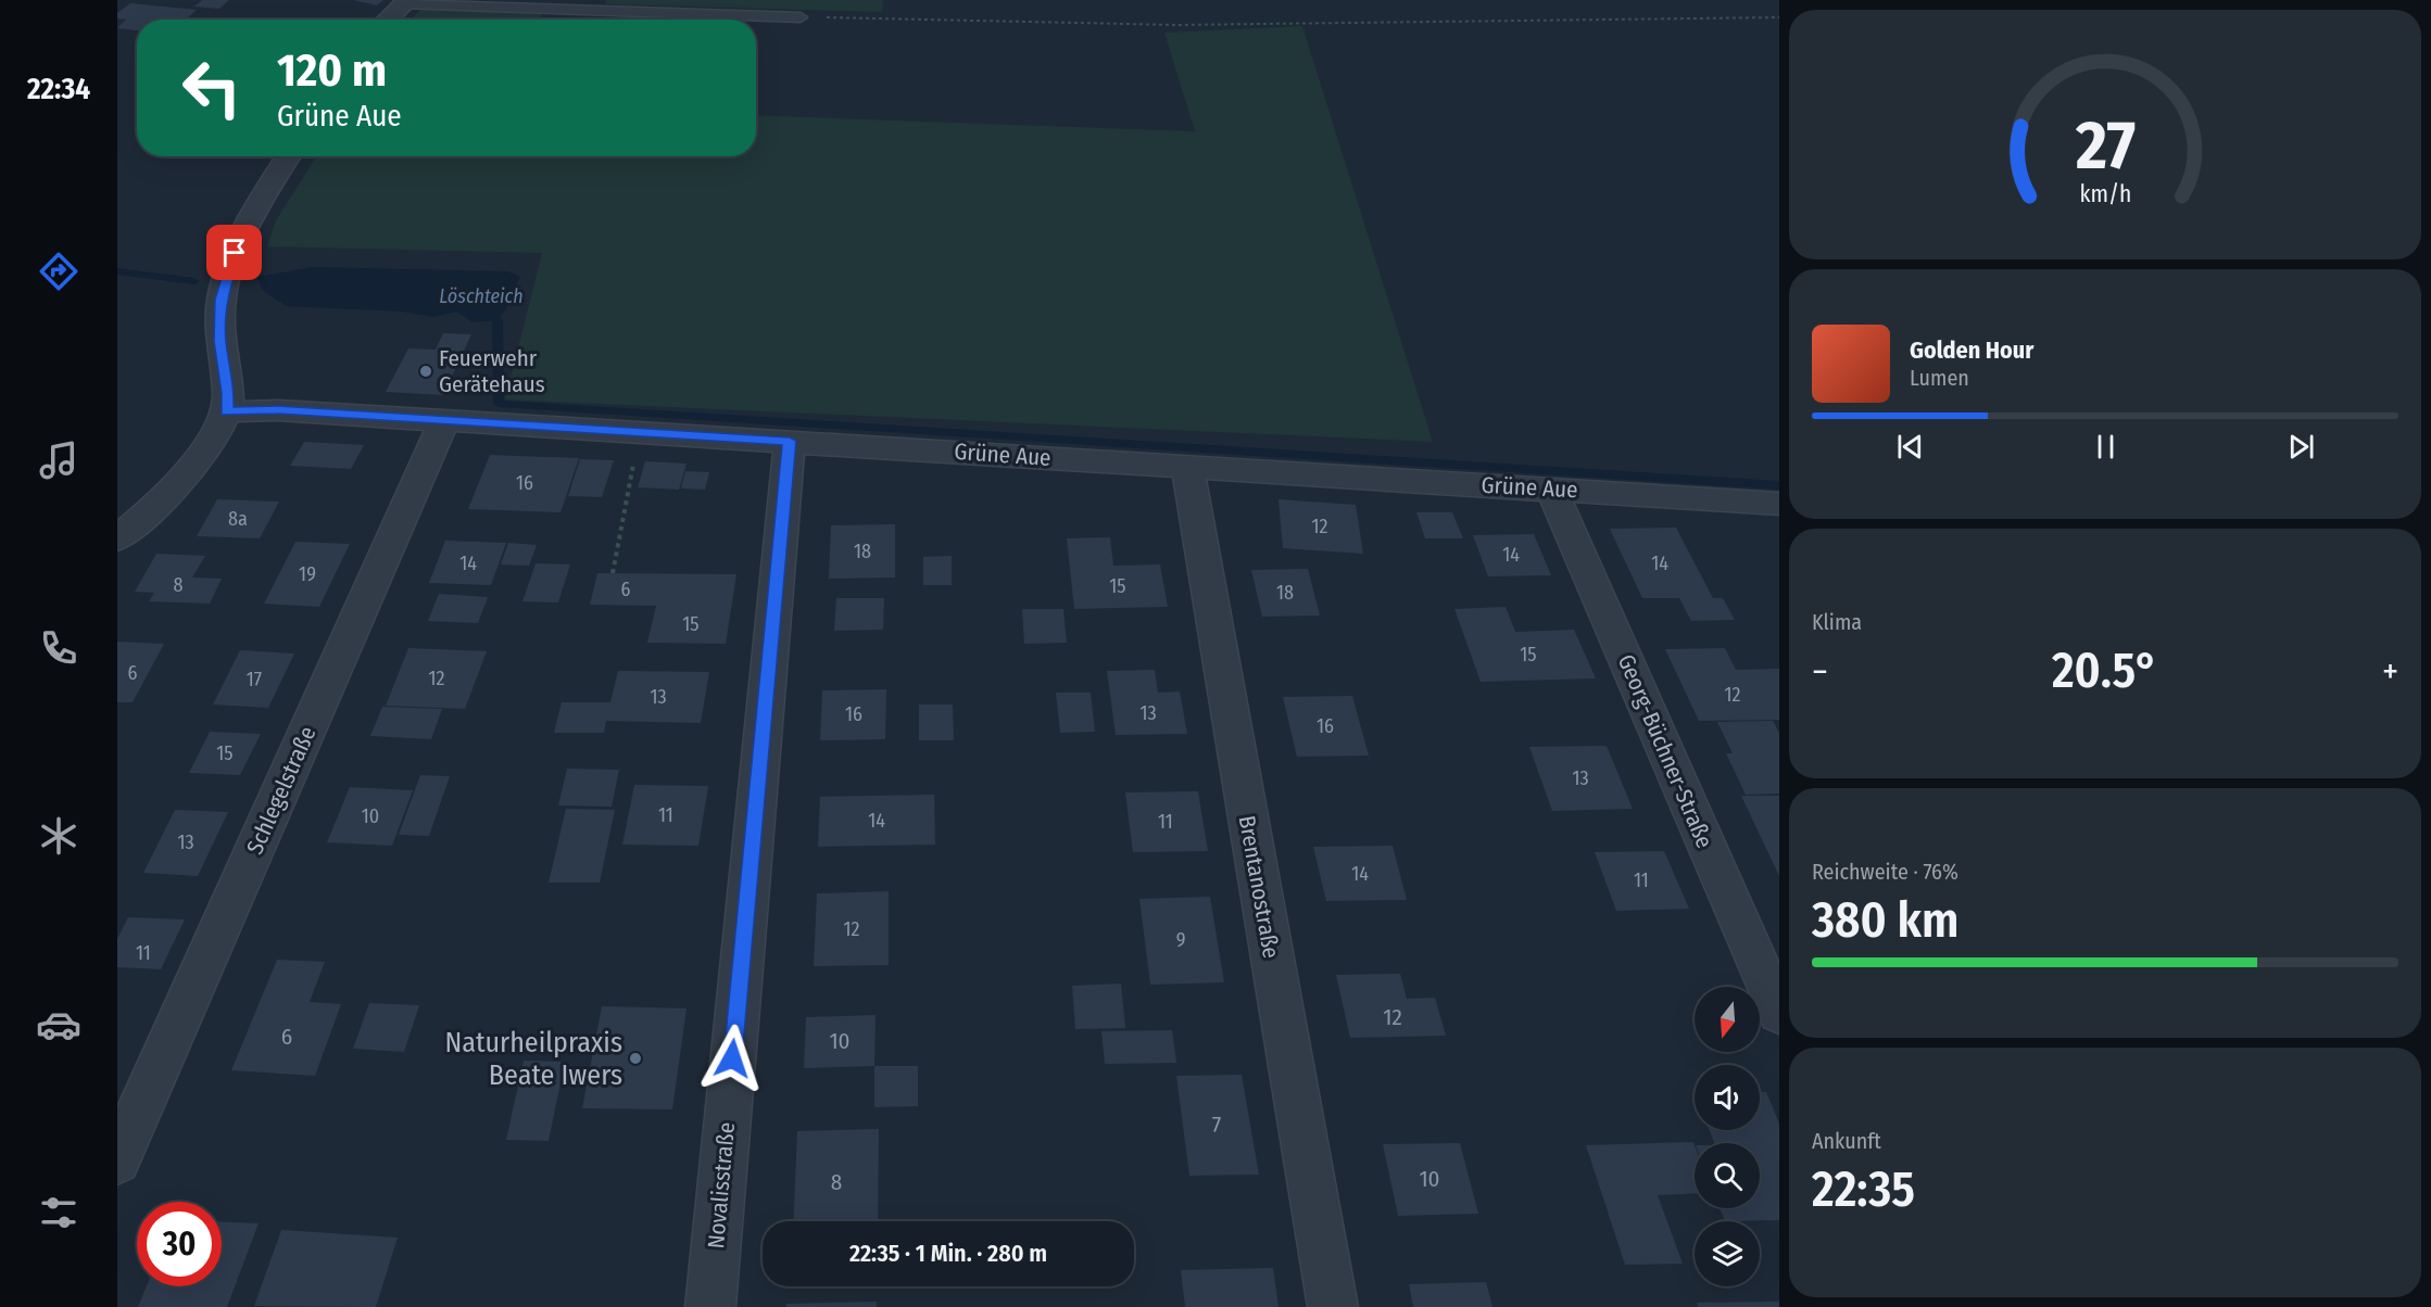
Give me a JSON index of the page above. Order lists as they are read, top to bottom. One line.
{"streets":{"street":["Grüne Aue","Georg-Büchner-Straße","Schlegelstraße","Brentanostraße","Novalisstraße"]},"crossings":[["Grüne Aue","Georg-Büchner-Straße"],["Grüne Aue","Schlegelstraße"],["Grüne Aue","Brentanostraße"],["Grüne Aue","Novalisstraße"]],"water":["Löschteich"],"places":["Feuerwehr Gerätehaus","Naturheilpraxis Beate Iwers"],"house_numbers":["16","8a","12","18","14","14","14","19","8","15","6","18","15","15","6","12","17","12","13","13","16","16","15","13","11","10","14","11","13","14","11","12","9","11","12","6","10","7","10","8"],"north":"bottom","page":{"tabs":"22:34","turn":["120 m","Grüne Aue"],"song":["Golden Hour","Lumen"],"tile":["Klima",["Reichweite · 76%","380 km"],["Ankunft","22:35"]],"heat":["−","20.5°","+"],"limit":"30","trip":"22:35 · 1 Min. · 280 m","gauge":["27","km/h"]}}
